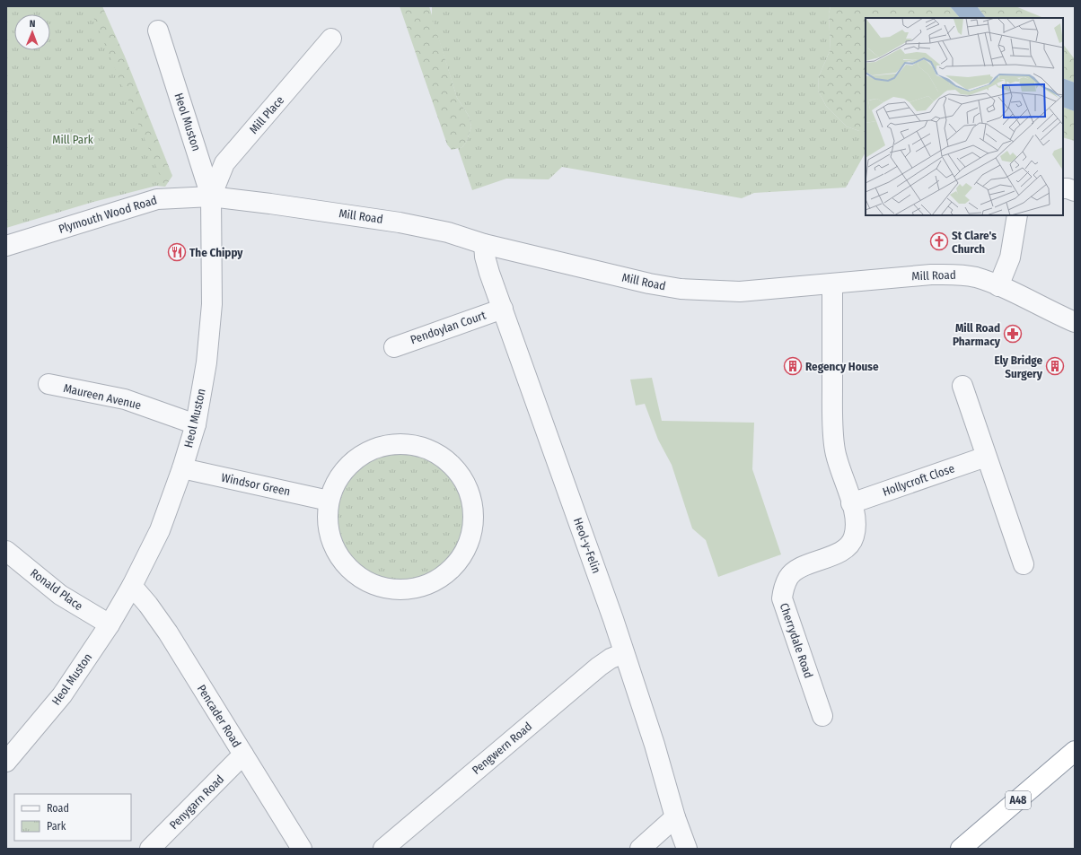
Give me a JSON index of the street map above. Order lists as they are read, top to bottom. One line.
{"streets":{"highway":["A48"],"street":["Mill Place","Heol Muston","Plymouth Wood Road","Mill Road","Pendoylan Court","Maureen Avenue","Hollycroft Close","Windsor Green","Heol-y-Felin","Ronald Place","Cherrydale Road","Pencader Road","Pengwern Road","Penygarn Road"]},"crossings":[["Mill Place","Heol Muston"],["Mill Place","Plymouth Wood Road"],["Mill Place","Mill Road"],["Heol Muston","Plymouth Wood Road"],["Heol Muston","Mill Road"],["Heol Muston","Maureen Avenue"],["Heol Muston","Windsor Green"],["Heol Muston","Ronald Place"],["Heol Muston","Pencader Road"],["Plymouth Wood Road","Mill Road"],["Mill Road","Heol-y-Felin"],["Mill Road","Cherrydale Road"],["Pendoylan Court","Heol-y-Felin"],["Hollycroft Close","Cherrydale Road"],["Heol-y-Felin","Pengwern Road"],["Pencader Road","Penygarn Road"]],"parks":["Mill Park"],"places":{"church":["St Clare's Church"],"restaurant":["The Chippy"],"pharmacy":["Mill Road Pharmacy"],"building":["Regency House","Ely Bridge Surgery"]},"legend":["Road","Park"],"north":"top"}
